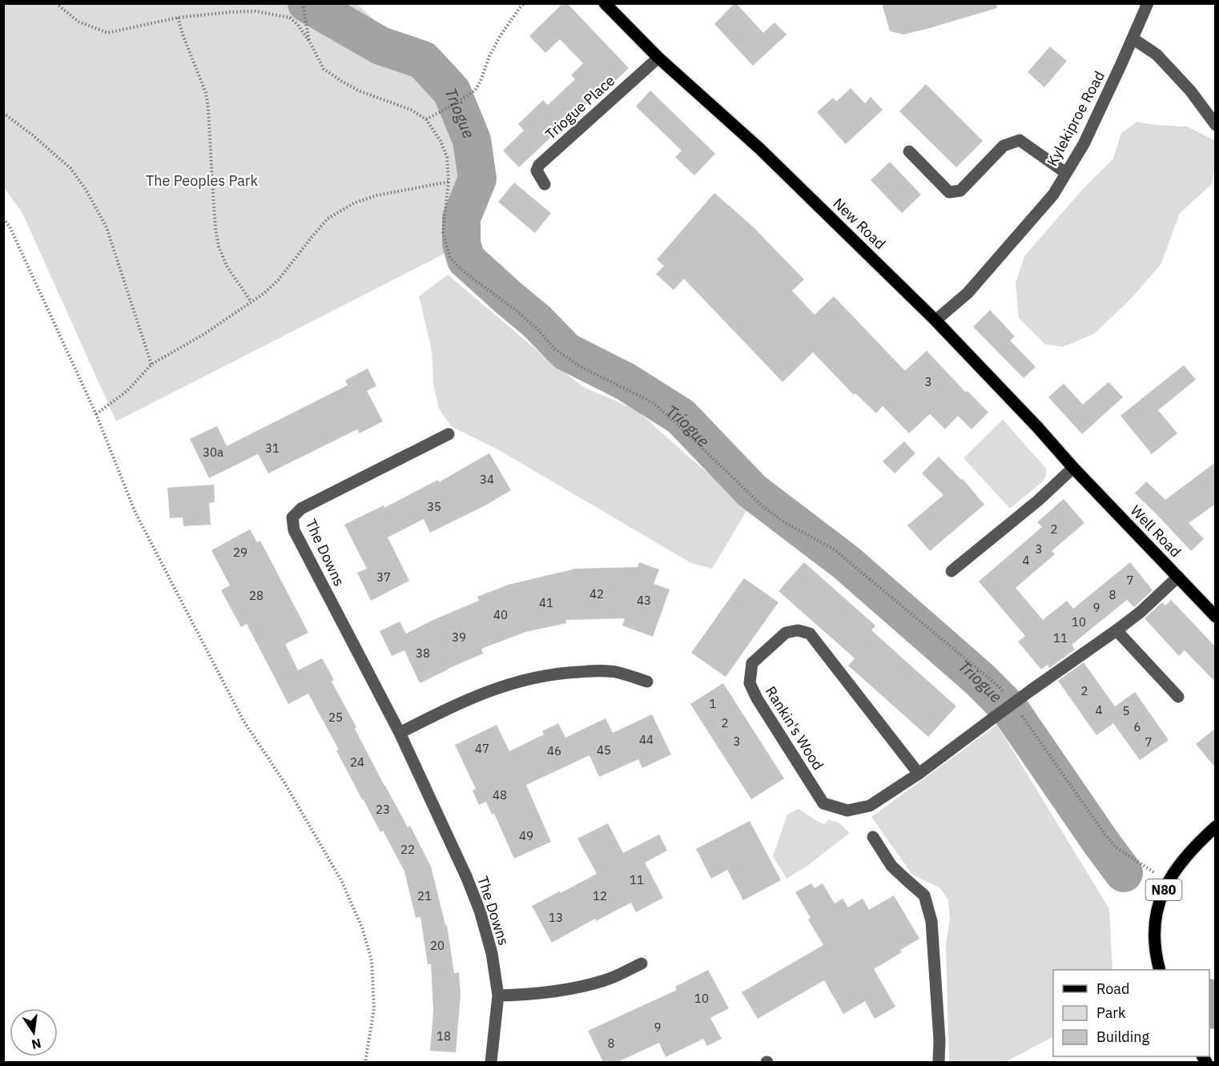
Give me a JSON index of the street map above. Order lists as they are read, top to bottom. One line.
{"streets":{"main road":["New Road","Well Road","N80"],"street":["Triogue Place","Kylekiproe Road","The Downs","Rankin's Wood"]},"crossings":[["Triogue Place","New Road"],["Kylekiproe Road","New Road"],["New Road","Well Road"],["Well Road","Rankin's Wood"]],"water":["Triogue"],"parks":["The Peoples Park"],"house_numbers":["3","31","30a","34","35","2","3","29","4","37","7","42","8","28","43","41","9","40","10","39","11","38","2","1","4","5","25","2","6","44","3","7","47","45","46","24","48","23","49","22","11","21","12","13","20","10","9","18","8"],"legend":["Road","Park","Building"],"north":"bottom"}
